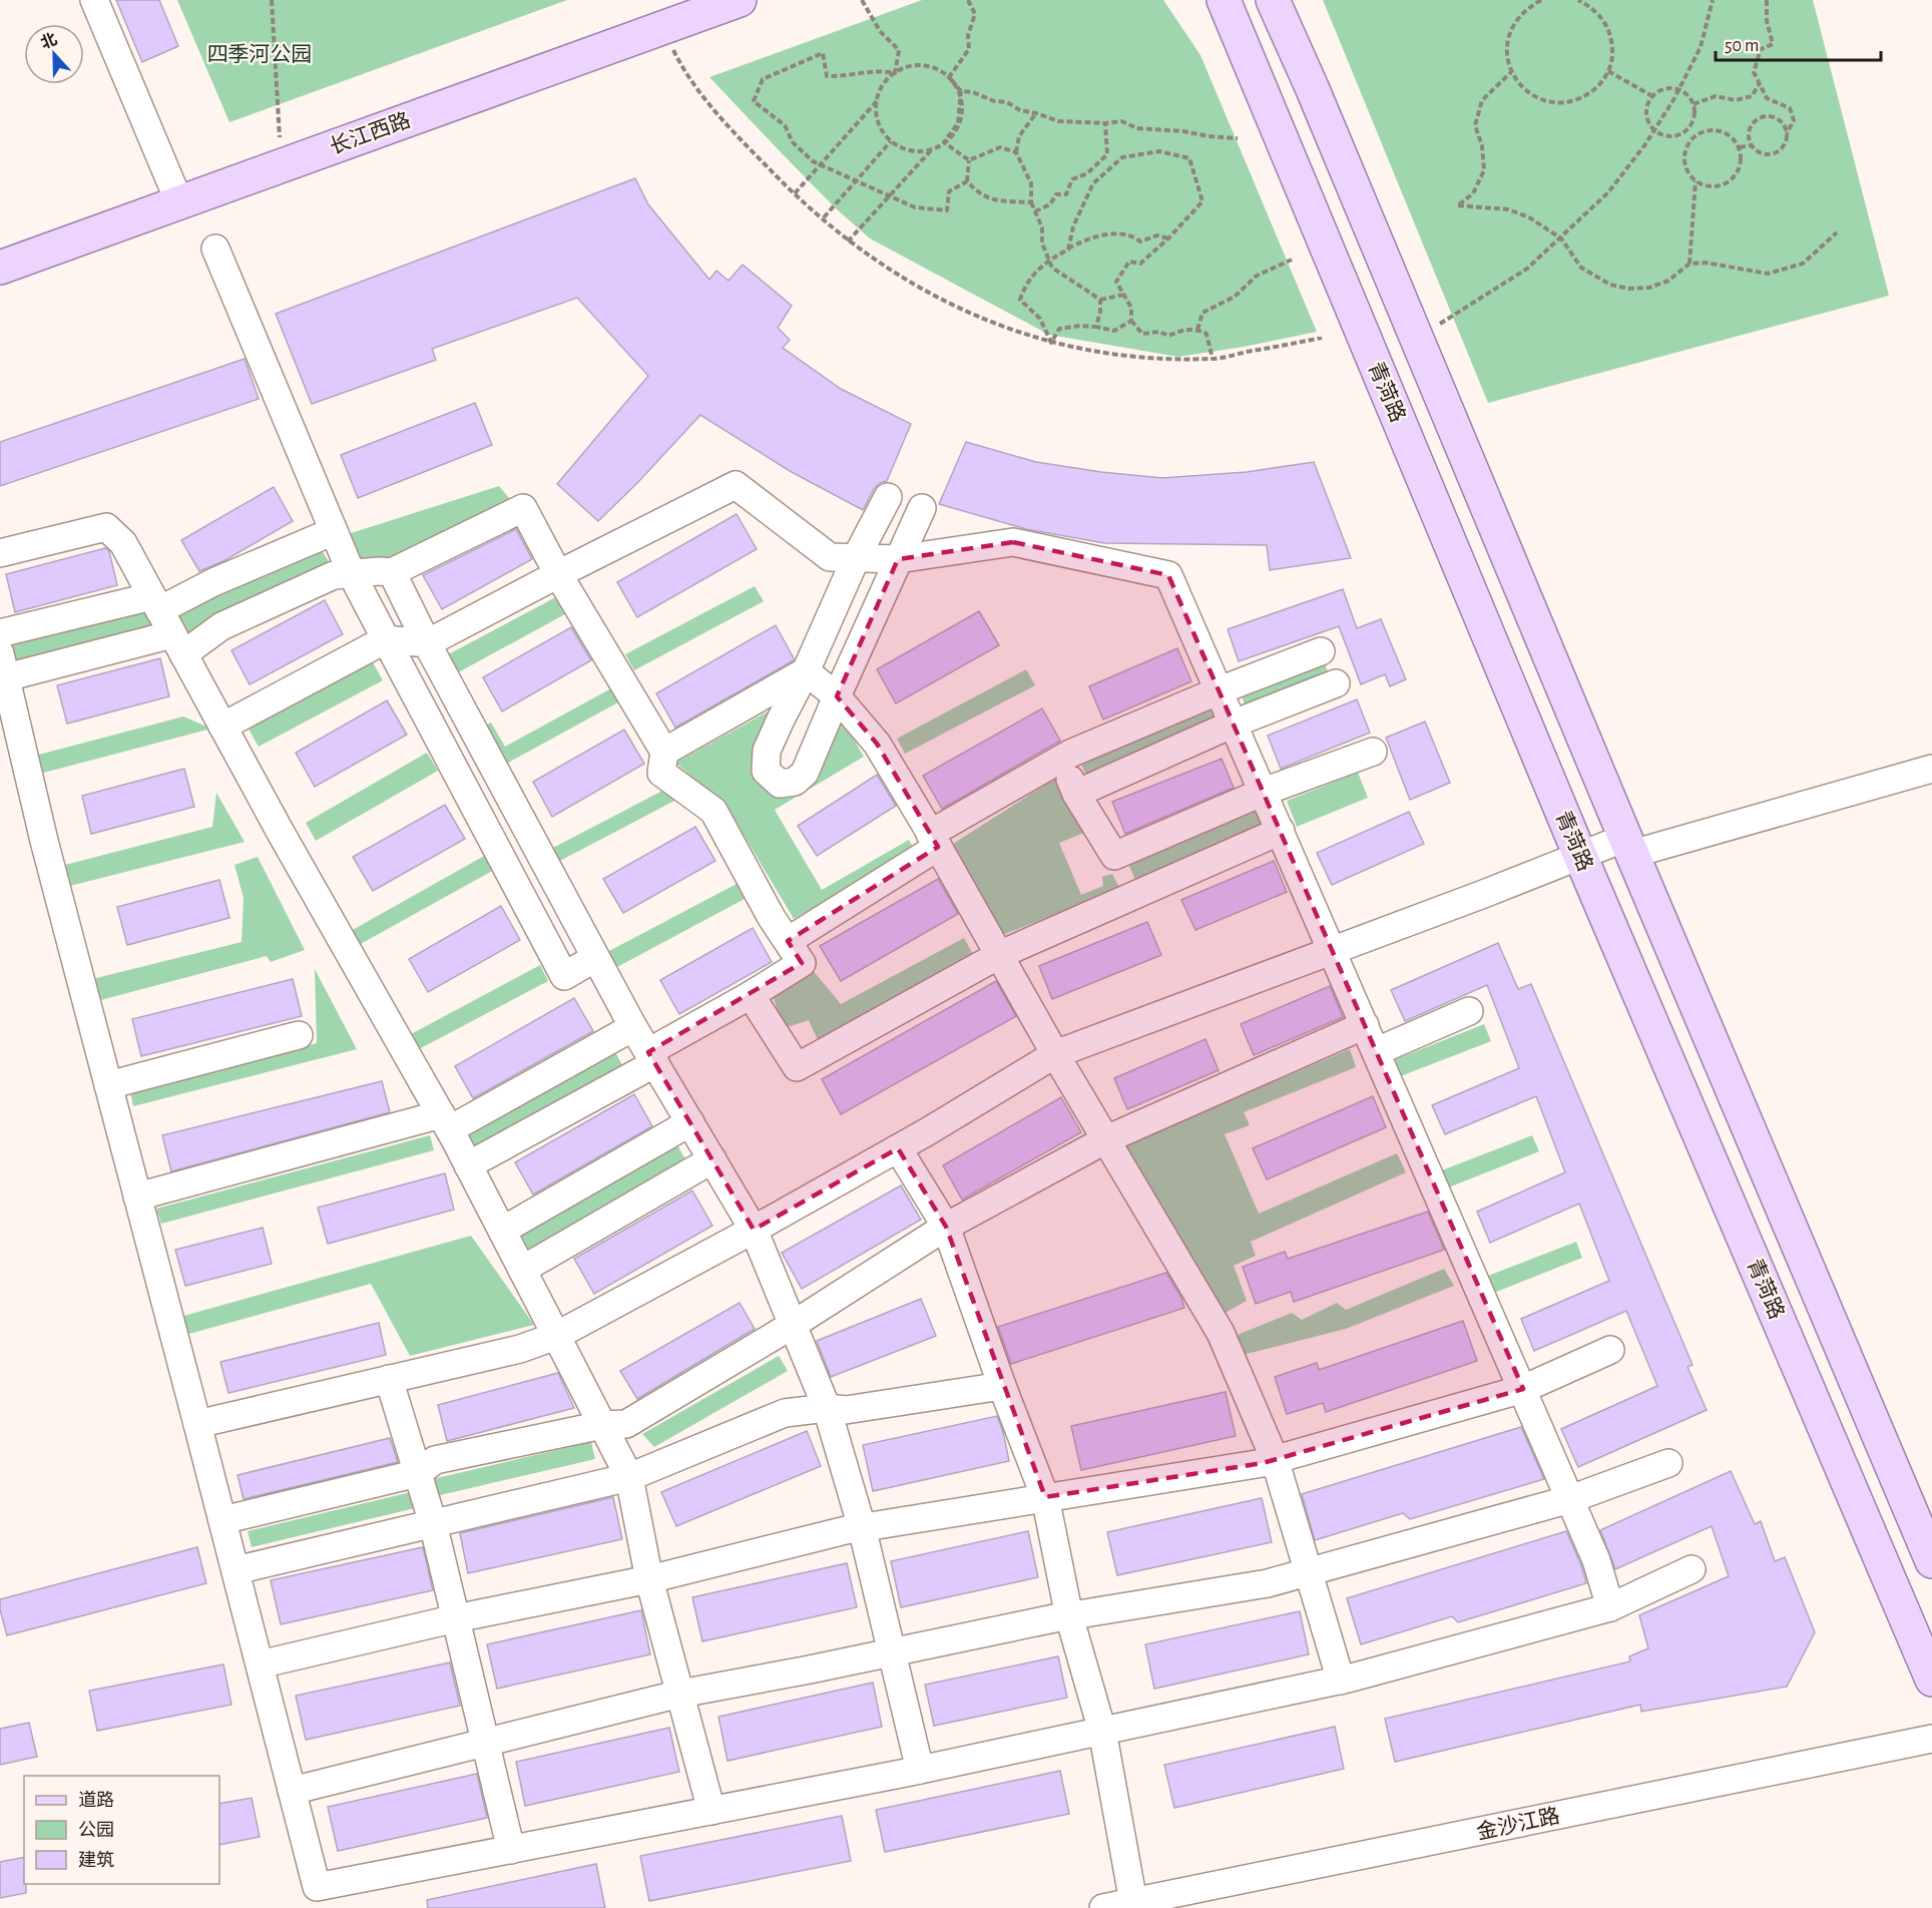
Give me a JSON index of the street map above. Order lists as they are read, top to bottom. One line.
{"streets":{"main road":["长江西路","青菏路"],"street":["金沙江路"]},"parks":["四季河公园"],"legend":["道路","公园","建筑"],"scale_bar":"50 m","north":"top"}
